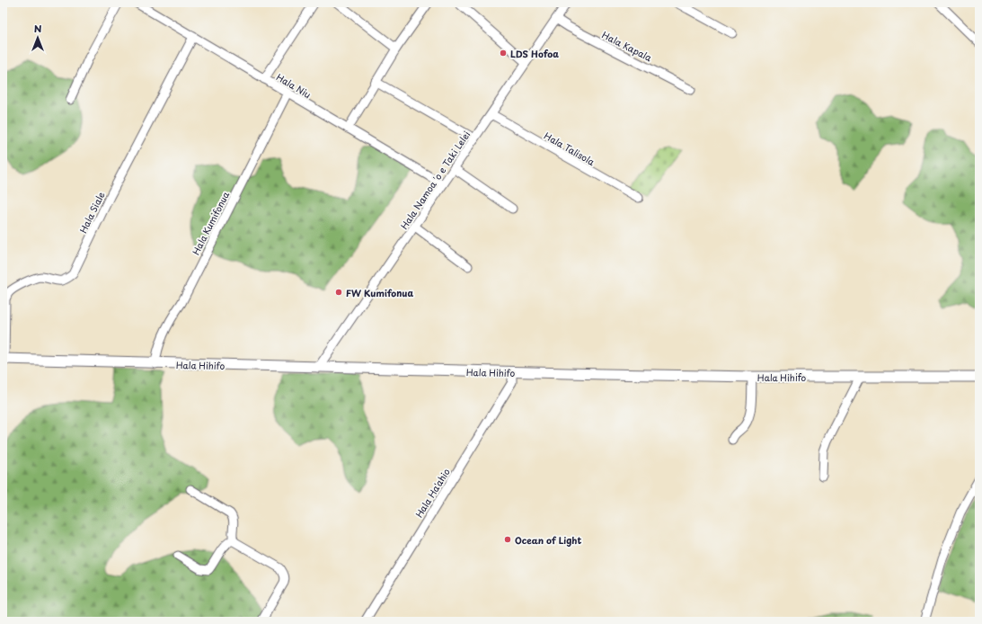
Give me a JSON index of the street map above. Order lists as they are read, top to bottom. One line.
{"streets":{"main road":["Hala Hihifo"],"street":["Hala Kapala","Hala Niu","Hala Talisola","Hala Namoa 'o e Taki Lelei","Hala Siale","Hala Kumifonua","Hala Ha'ahio"]},"crossings":[["Hala Kapala","Hala Namoa 'o e Taki Lelei"],["Hala Niu","Hala Namoa 'o e Taki Lelei"],["Hala Niu","Hala Siale"],["Hala Niu","Hala Kumifonua"],["Hala Talisola","Hala Namoa 'o e Taki Lelei"],["Hala Namoa 'o e Taki Lelei","Hala Hihifo"],["Hala Siale","Hala Hihifo"],["Hala Kumifonua","Hala Hihifo"],["Hala Hihifo","Hala Ha'ahio"]],"places":["LDS Hofoa","FW Kumifonua","Ocean of Light"],"north":"top"}
